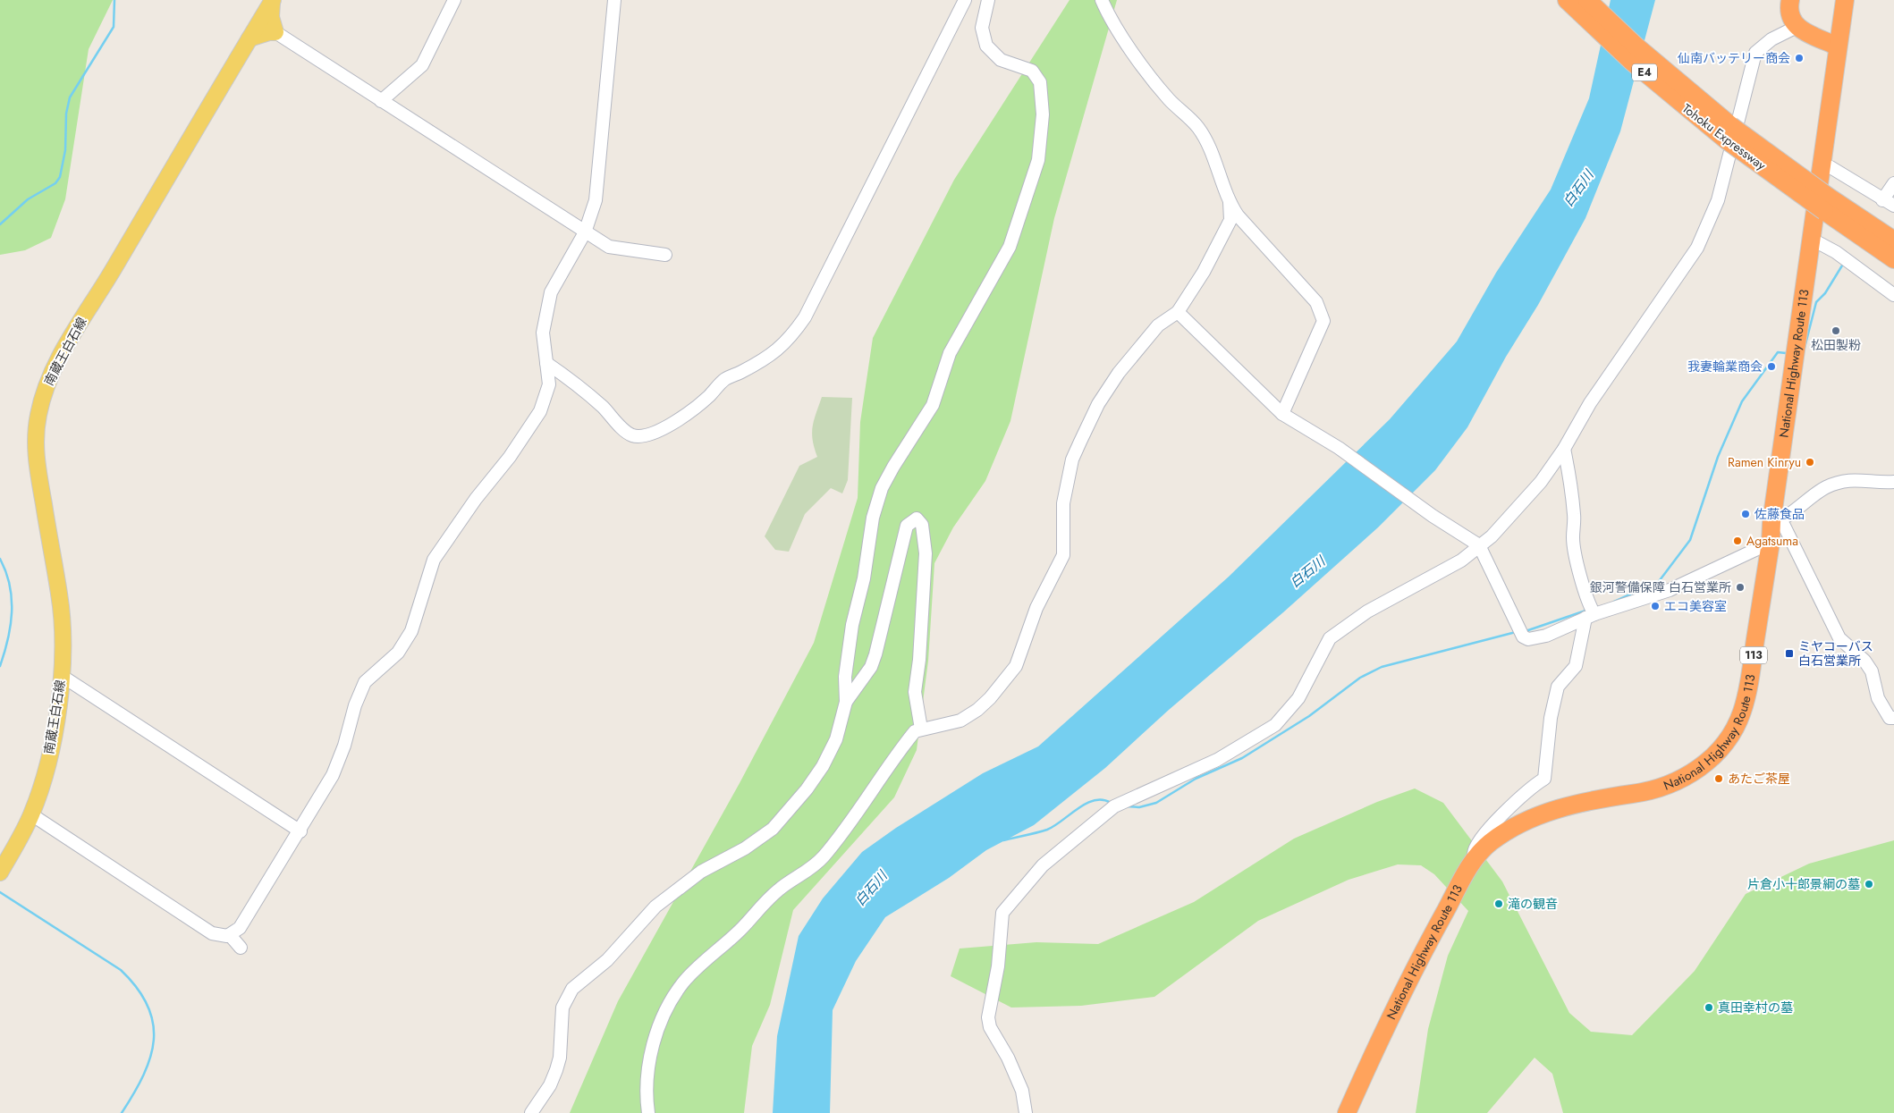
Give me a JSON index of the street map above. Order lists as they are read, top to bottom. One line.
{"streets":{"highway":["E4","Tohoku Expressway","National Highway Route 113","113"],"main road":["南蔵王白石線"]},"water":["白石川"],"places":{"other":["仙南バッテリー商会","松田製粉","我妻輪業商会","Ramen Kinryu","佐藤食品","Agatsuma","銀河警備保障 白石営業所","エコ美容室","あたご茶屋","片倉小十郎景綱の墓","滝の観音","真田幸村の墓"],"transit":["ミヤコーバス 白石営業所"]}}
